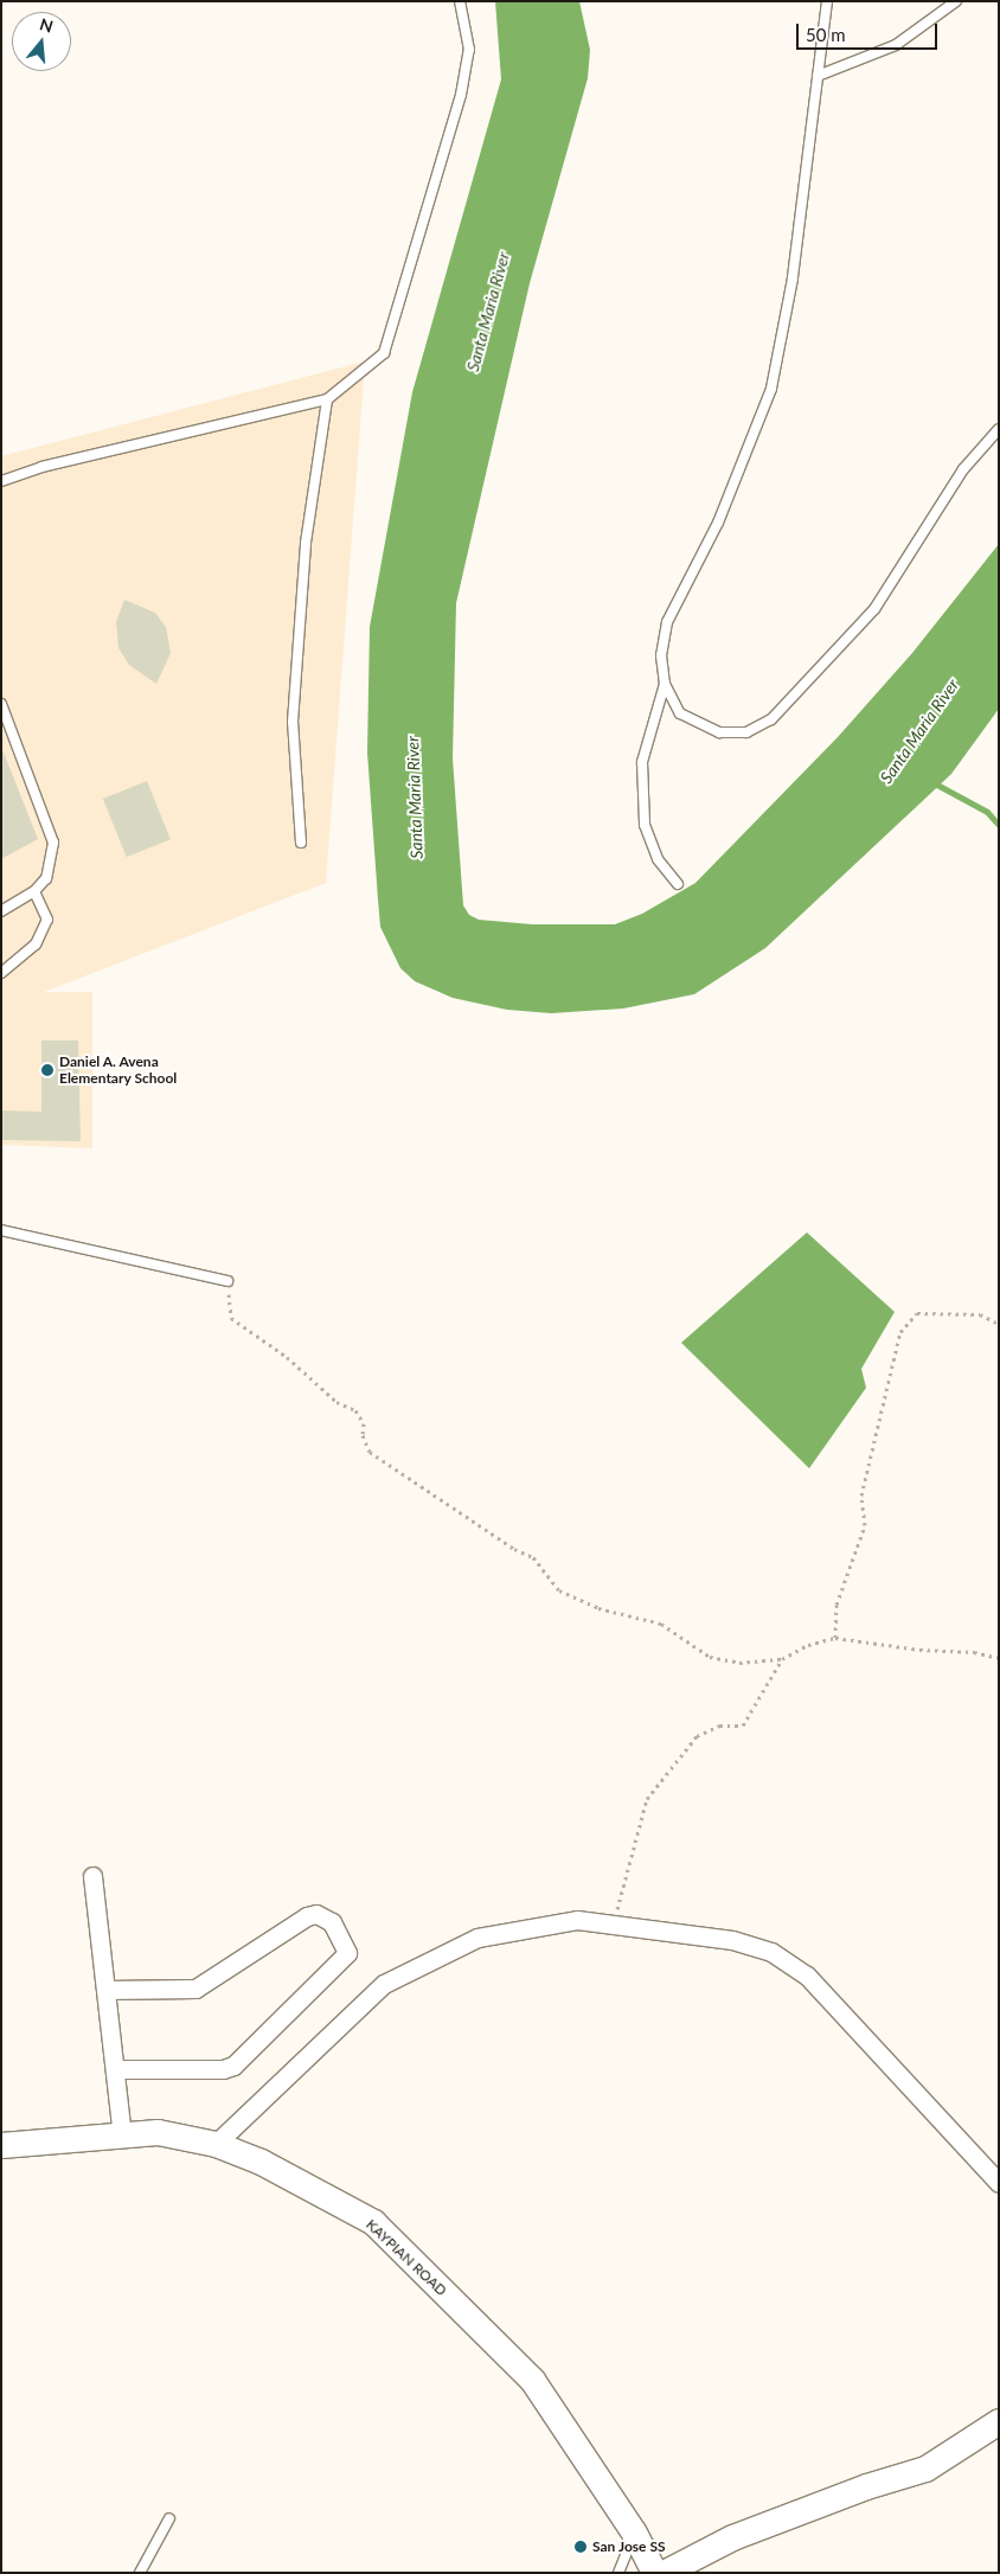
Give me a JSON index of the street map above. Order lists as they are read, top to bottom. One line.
{"streets":{"main road":["KAYPIAN ROAD"]},"water":["Santa Maria River"],"places":["Daniel A. Avena Elementary School","San Jose SS"],"scale_bar":"50 m","north":"top"}
